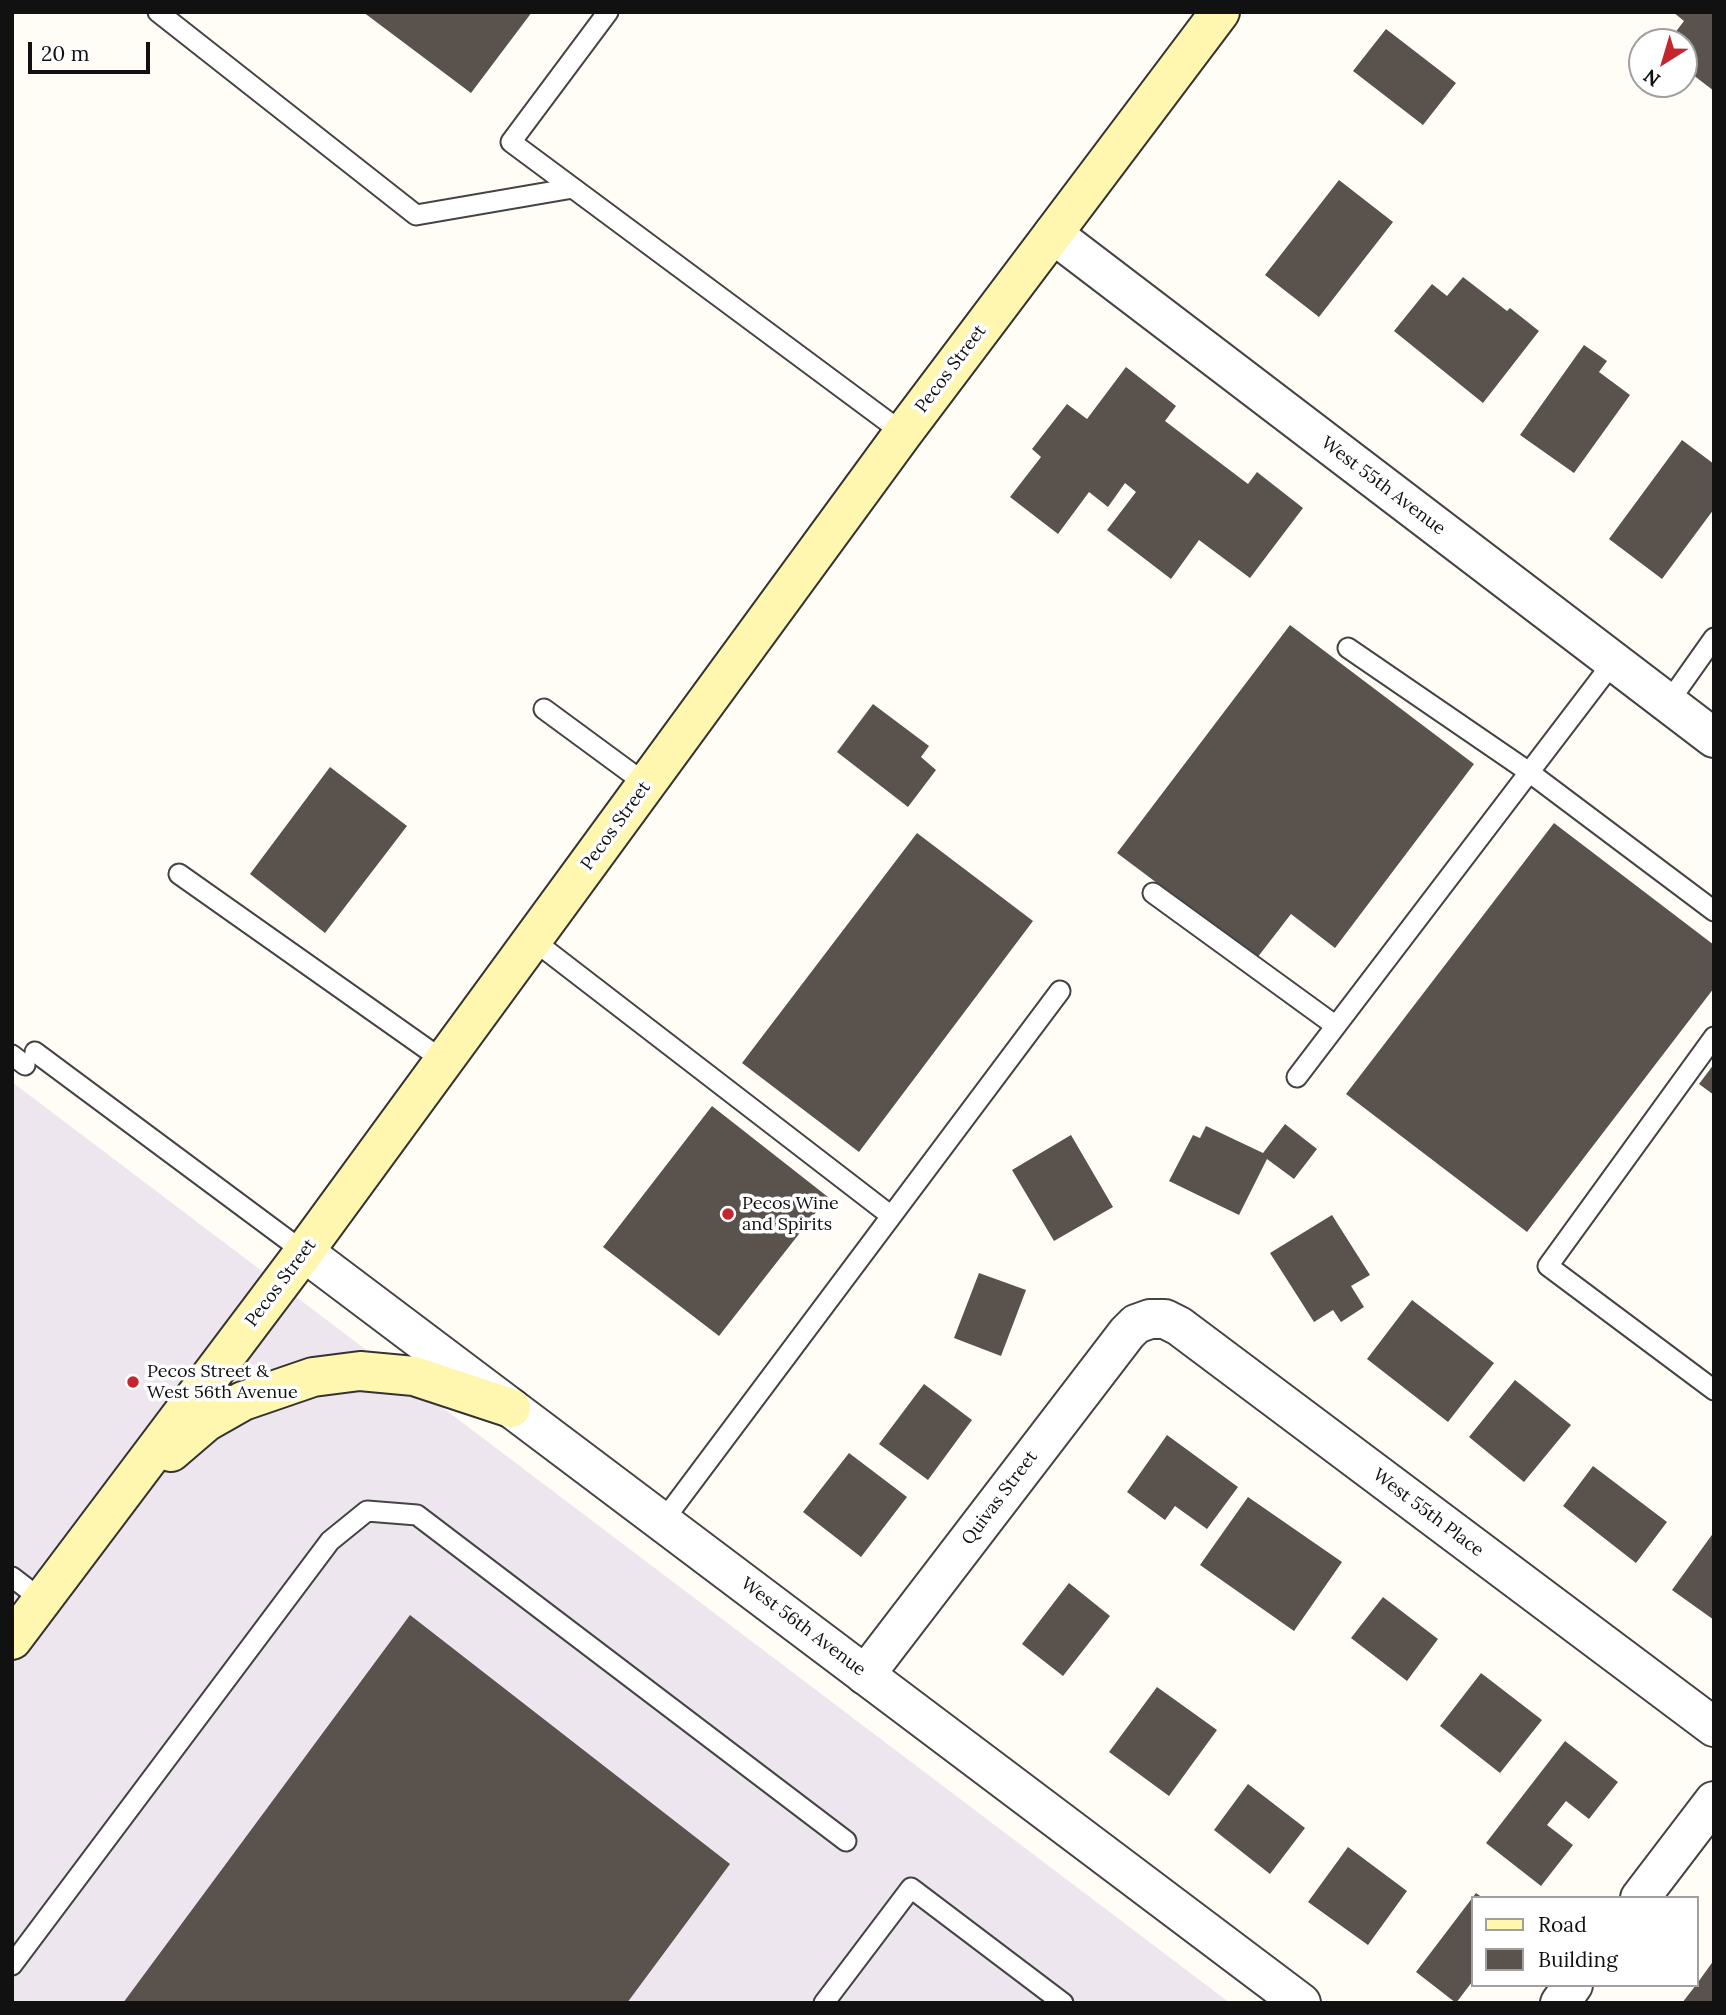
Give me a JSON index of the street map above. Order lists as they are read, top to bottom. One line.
{"streets":{"main road":["Pecos Street"],"street":["West 55th Avenue","Quivas Street","West 55th Place","West 56th Avenue"]},"crossings":[["Pecos Street","West 55th Avenue"],["Pecos Street","West 56th Avenue"],["Quivas Street","West 55th Place"],["Quivas Street","West 56th Avenue"]],"places":["Pecos Wine and Spirits","Pecos Street & West 56th Avenue"],"legend":["Road","Building"],"scale_bar":"20 m","north":"bottom left"}
